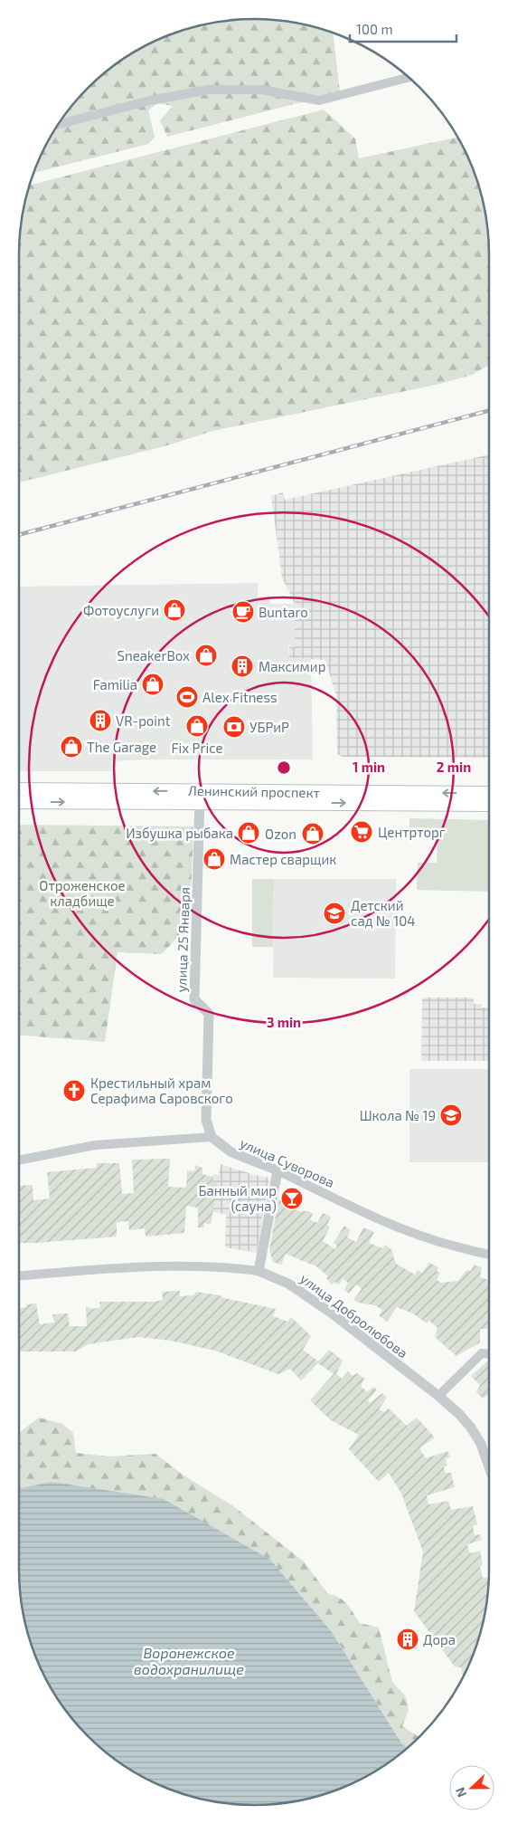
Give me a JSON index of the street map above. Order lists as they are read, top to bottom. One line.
{"streets":{"main road":["Ленинский проспект"],"street":["улица 25 Января","улица Суворова","улица Добролюбова"]},"crossings":[["Ленинский проспект","улица 25 Января"],["улица 25 Января","улица Суворова"]],"water":["Воронежское водохранилище"],"parks":["Отроженское кладбище"],"places":{"shop":["Фотоуслуги","SneakerBox","Familia","Fix Price","The Garage","Избушка рыбака","Ozon","Мастер сварщик"],"cafe":["Buntaro"],"building":["Максимир","VR-point","Дора"],"sports":["Alex Fitness"],"bank":["УБРиР"],"supermarket":["Центрторг"],"school or university":["Детский сад № 104","Школа № 19"],"church":["Крестильный храм Серафима Саровского"],"bar":["Банный мир (сауна)"]},"scale_bar":"100 m","north":"left","rings":["1 min","2 min","3 min"]}
